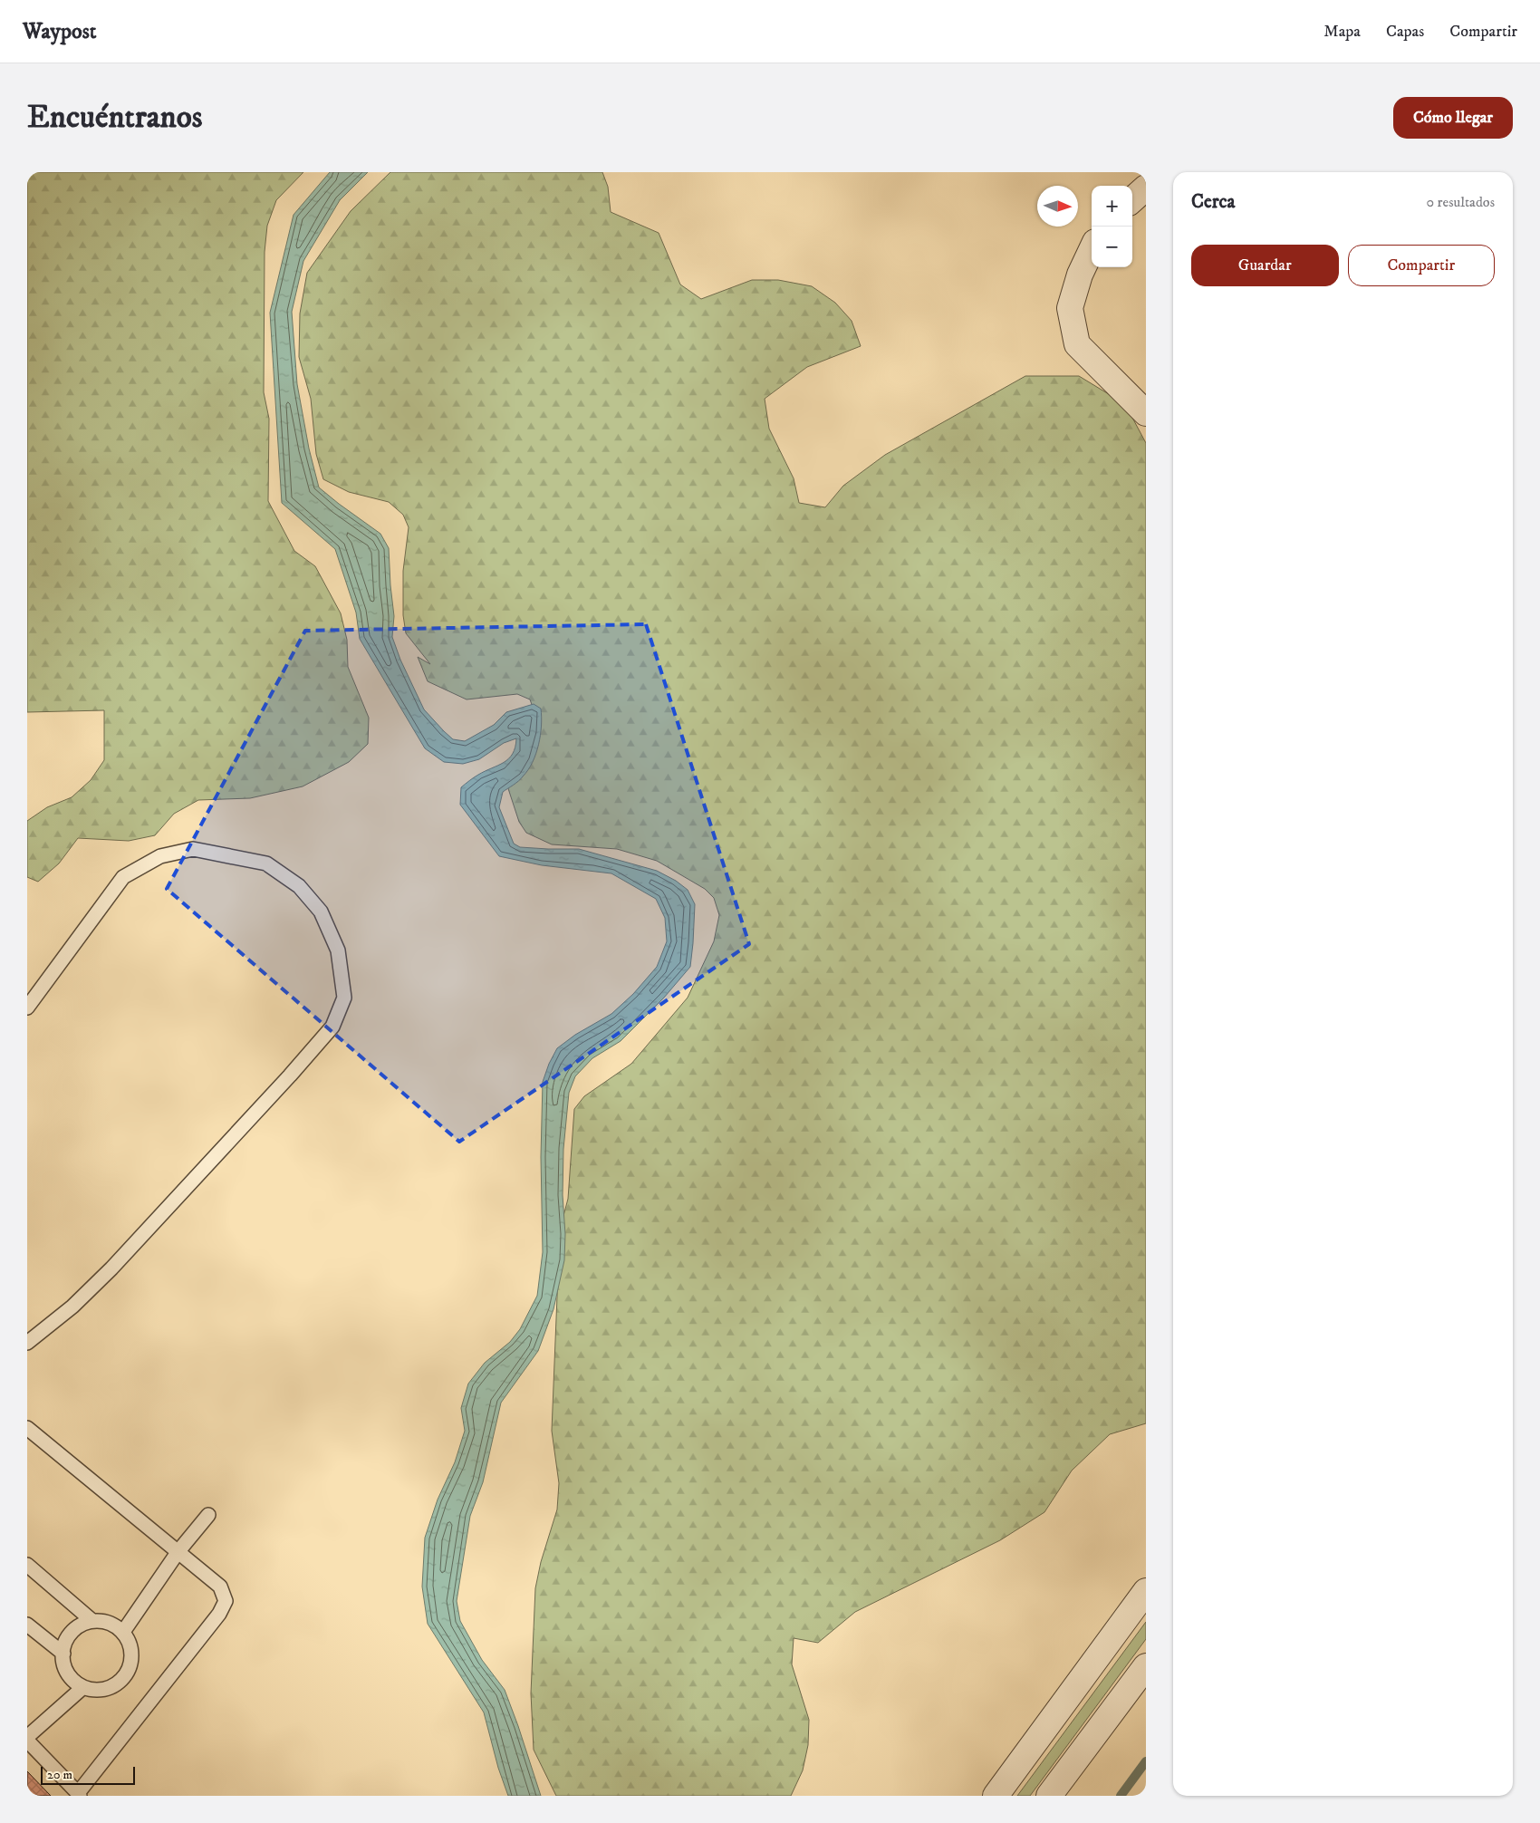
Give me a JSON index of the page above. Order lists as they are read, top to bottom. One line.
{"scale_bar":"20 m","north":"right","page":{"header":"Waypost","nav":["Mapa","Capas","Compartir"],"buttons":["Cómo llegar",["Guardar","Compartir"]],"title":"Encuéntranos","heading":["Cerca","0 resultados"],"map_buttons":["+","−"],"scale":"20 m"}}
